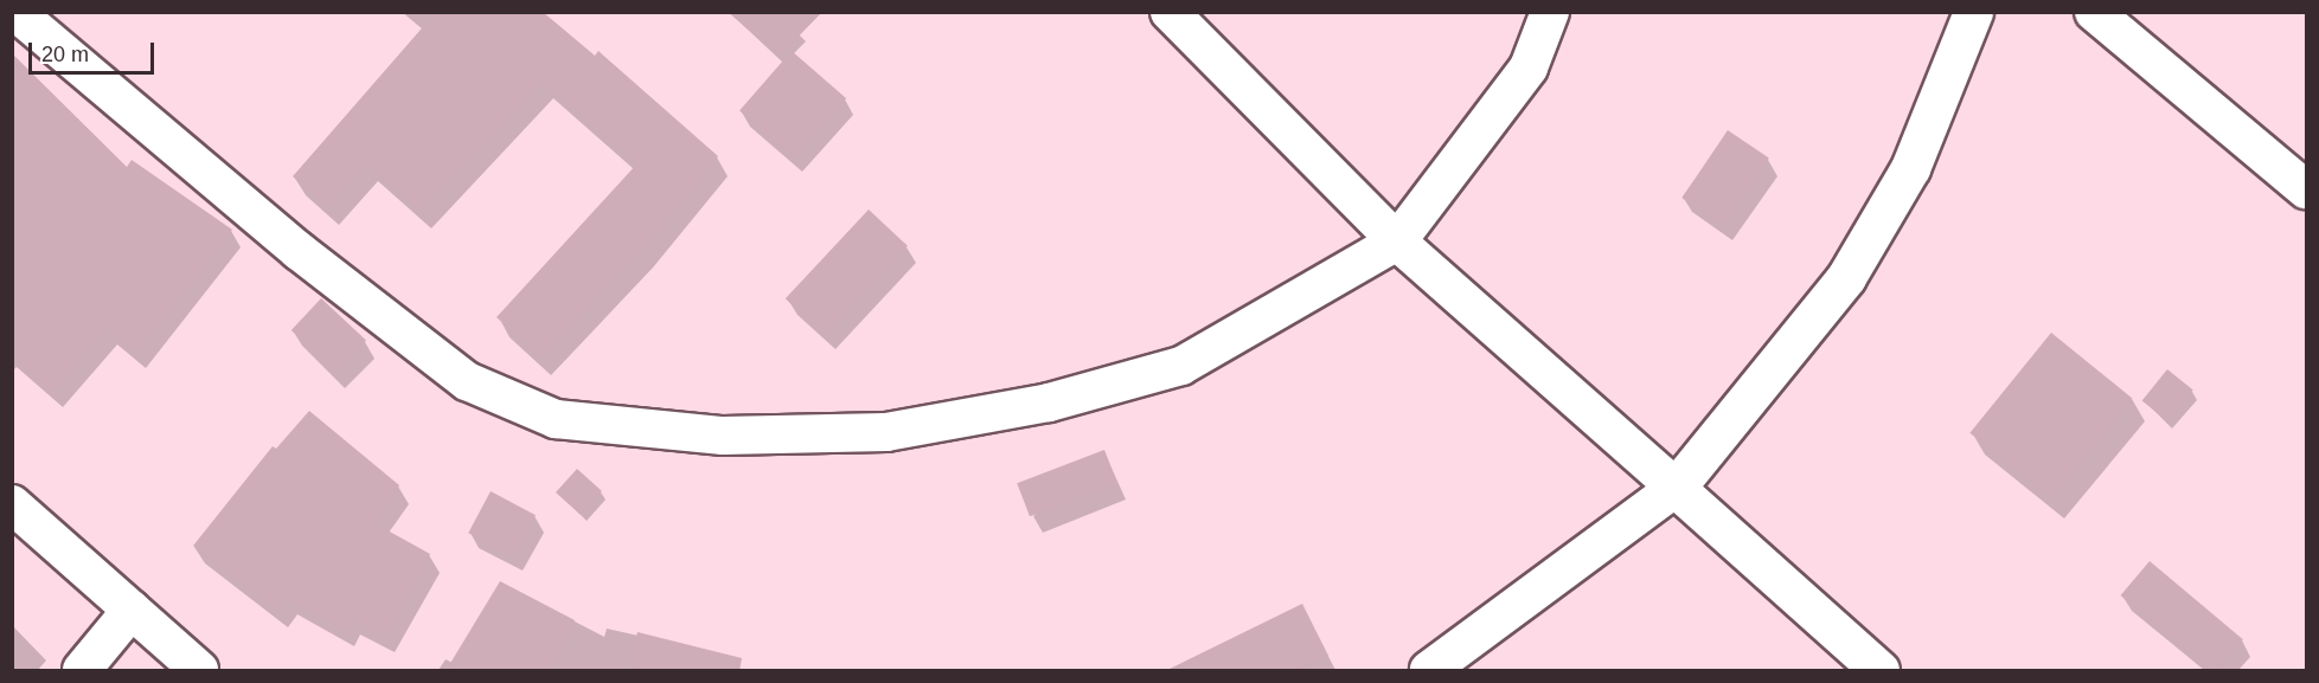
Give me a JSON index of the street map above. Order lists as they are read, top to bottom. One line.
{"scale_bar":"20 m"}
